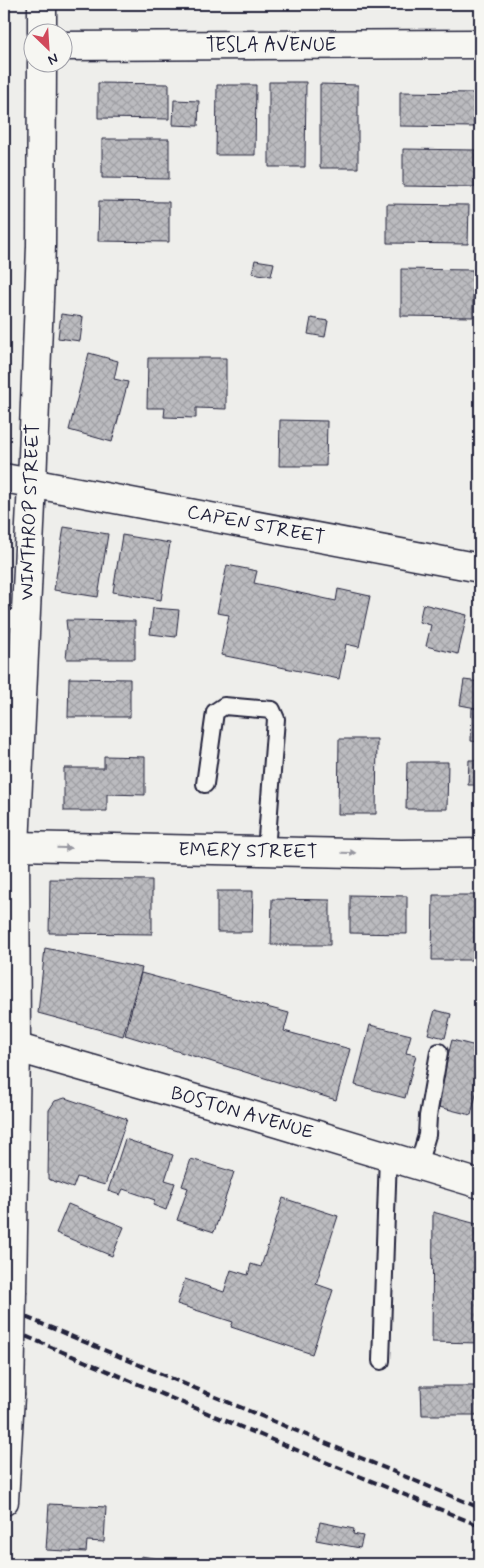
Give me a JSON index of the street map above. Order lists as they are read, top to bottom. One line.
{"streets":{"street":["TESLA AVENUE","WINTHROP STREET","CAPEN STREET","EMERY STREET","BOSTON AVENUE"]},"crossings":[["WINTHROP STREET","CAPEN STREET"],["WINTHROP STREET","EMERY STREET"],["WINTHROP STREET","BOSTON AVENUE"]],"one_way":["EMERY STREET"],"north":"bottom right"}
